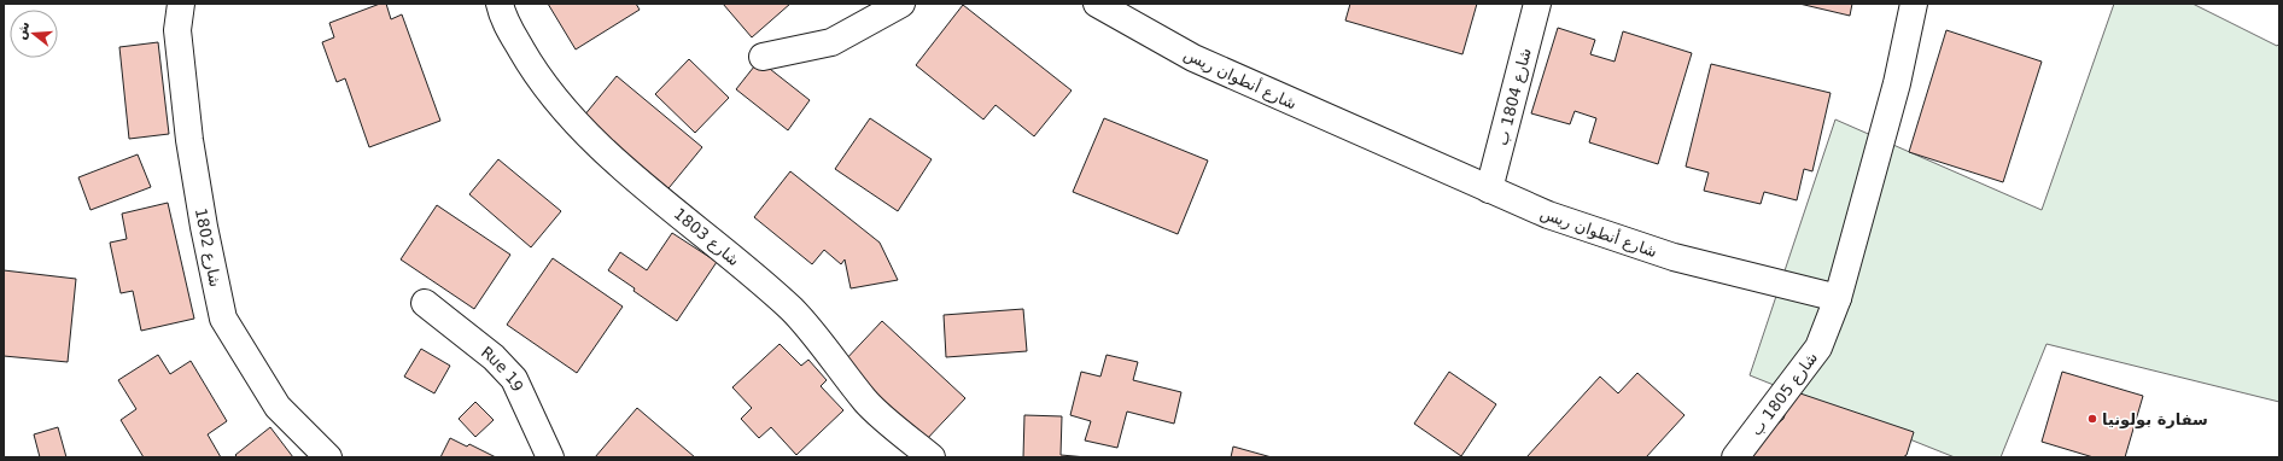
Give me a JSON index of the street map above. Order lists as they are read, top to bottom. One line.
{"streets":{"street":["شارع أنطوان ريس","شارع 1804 ب","شارع 1803","شارع 1802","Rue 19","شارع 1805 ب"]},"crossings":[["شارع أنطوان ريس","شارع 1804 ب"],["شارع أنطوان ريس","شارع 1805 ب"]],"places":["سفارة بولونيا"],"north":"left"}
